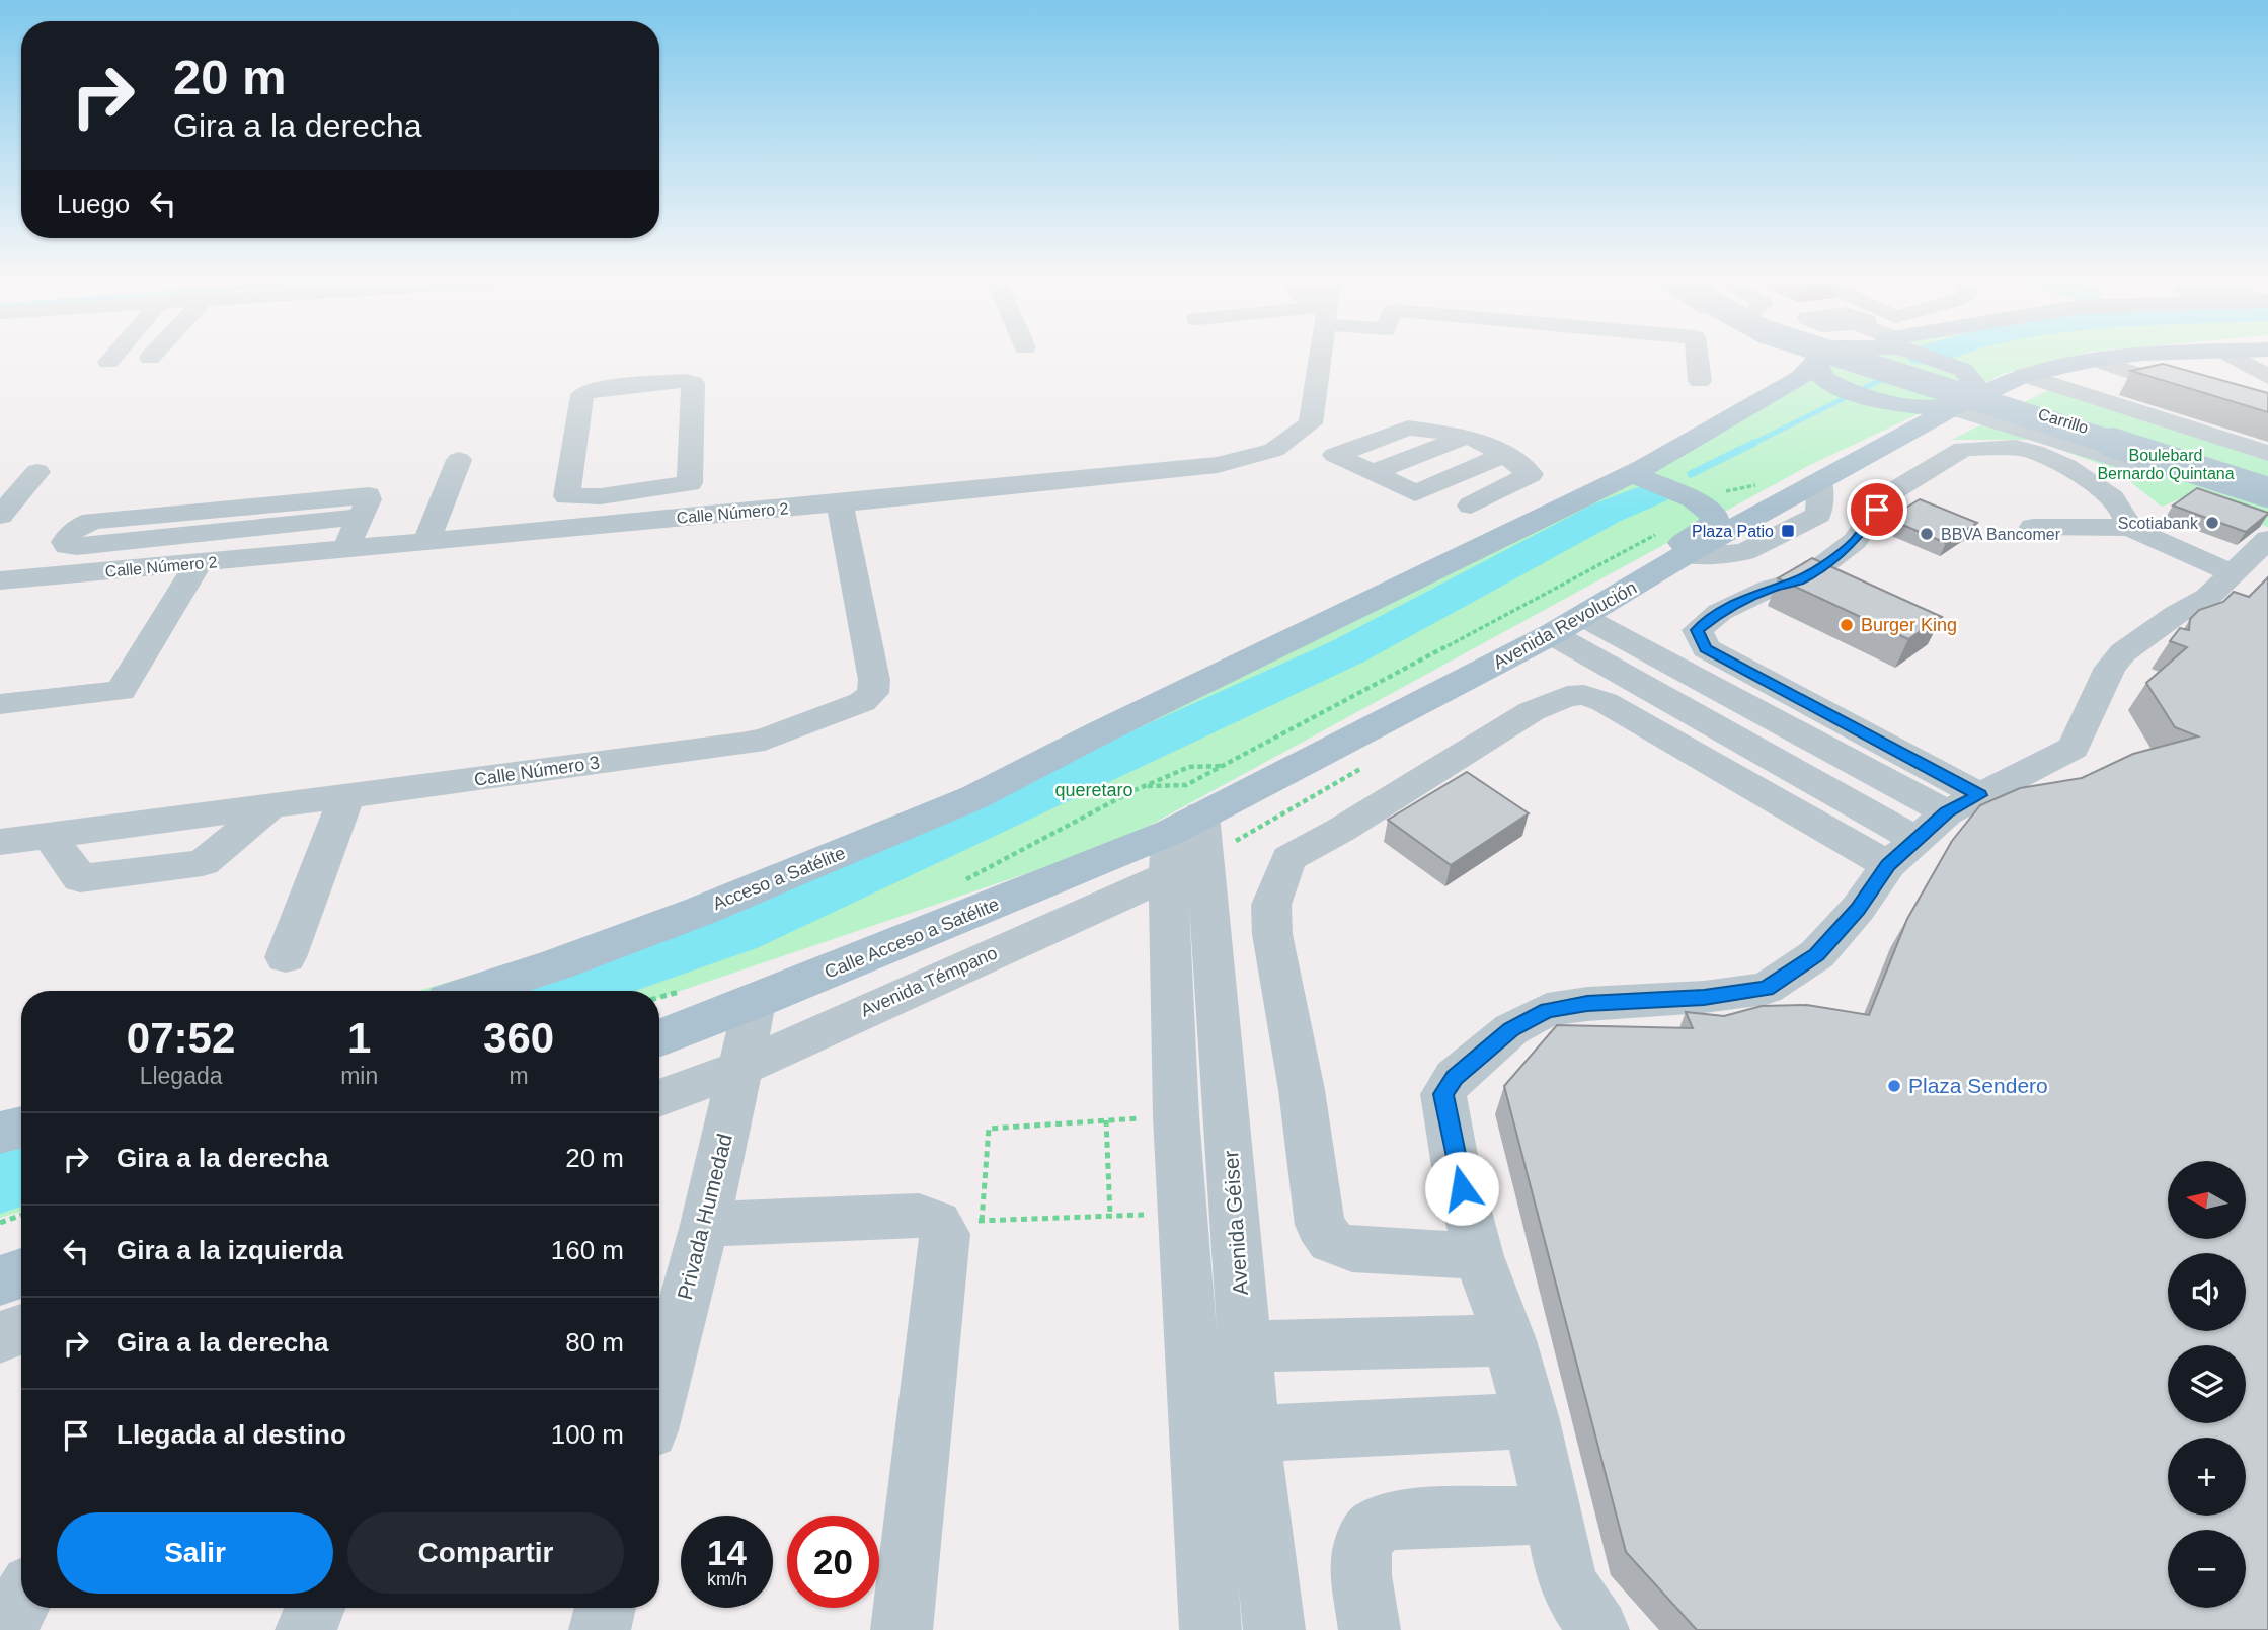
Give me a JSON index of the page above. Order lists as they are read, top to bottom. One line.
{"streets":{"main road":["Carrillo","Avenida Revolución","Acceso a Satélite","Calle Acceso a Satélite"],"street":["Calle Número 2","Calle Número 3","Avenida Témpano","Privada Humedad","Avenida Géiser"]},"crossings":[["Carrillo","Avenida Revolución"],["Calle Número 2","Calle Número 3"],["Avenida Revolución","Calle Acceso a Satélite"],["Avenida Revolución","Avenida Témpano"],["Avenida Revolución","Avenida Géiser"],["Calle Acceso a Satélite","Avenida Témpano"],["Calle Acceso a Satélite","Privada Humedad"],["Calle Acceso a Satélite","Avenida Géiser"],["Avenida Témpano","Privada Humedad"],["Avenida Témpano","Avenida Géiser"]],"parks":["Boulebard Bernardo Quintana","queretaro"],"places":{"other":["Scotiabank","BBVA Bancomer","Burger King","Plaza Sendero"],"transit":["Plaza Patio"]},"north":"left","page":{"turn":["20 m","Gira a la derecha"],"then":"Luego","eta":["07:52","Llegada","1","min","360","m"],"list":[{"name":"Gira a la derecha","value":"20 m"},{"name":"Gira a la izquierda","value":"160 m"},{"name":"Gira a la derecha","value":"80 m"},{"name":"Llegada al destino","value":"100 m"}],"map_buttons":["+","−"],"buttons":["Salir","Compartir"],"speed":"14 km/h","limit":"20"}}
